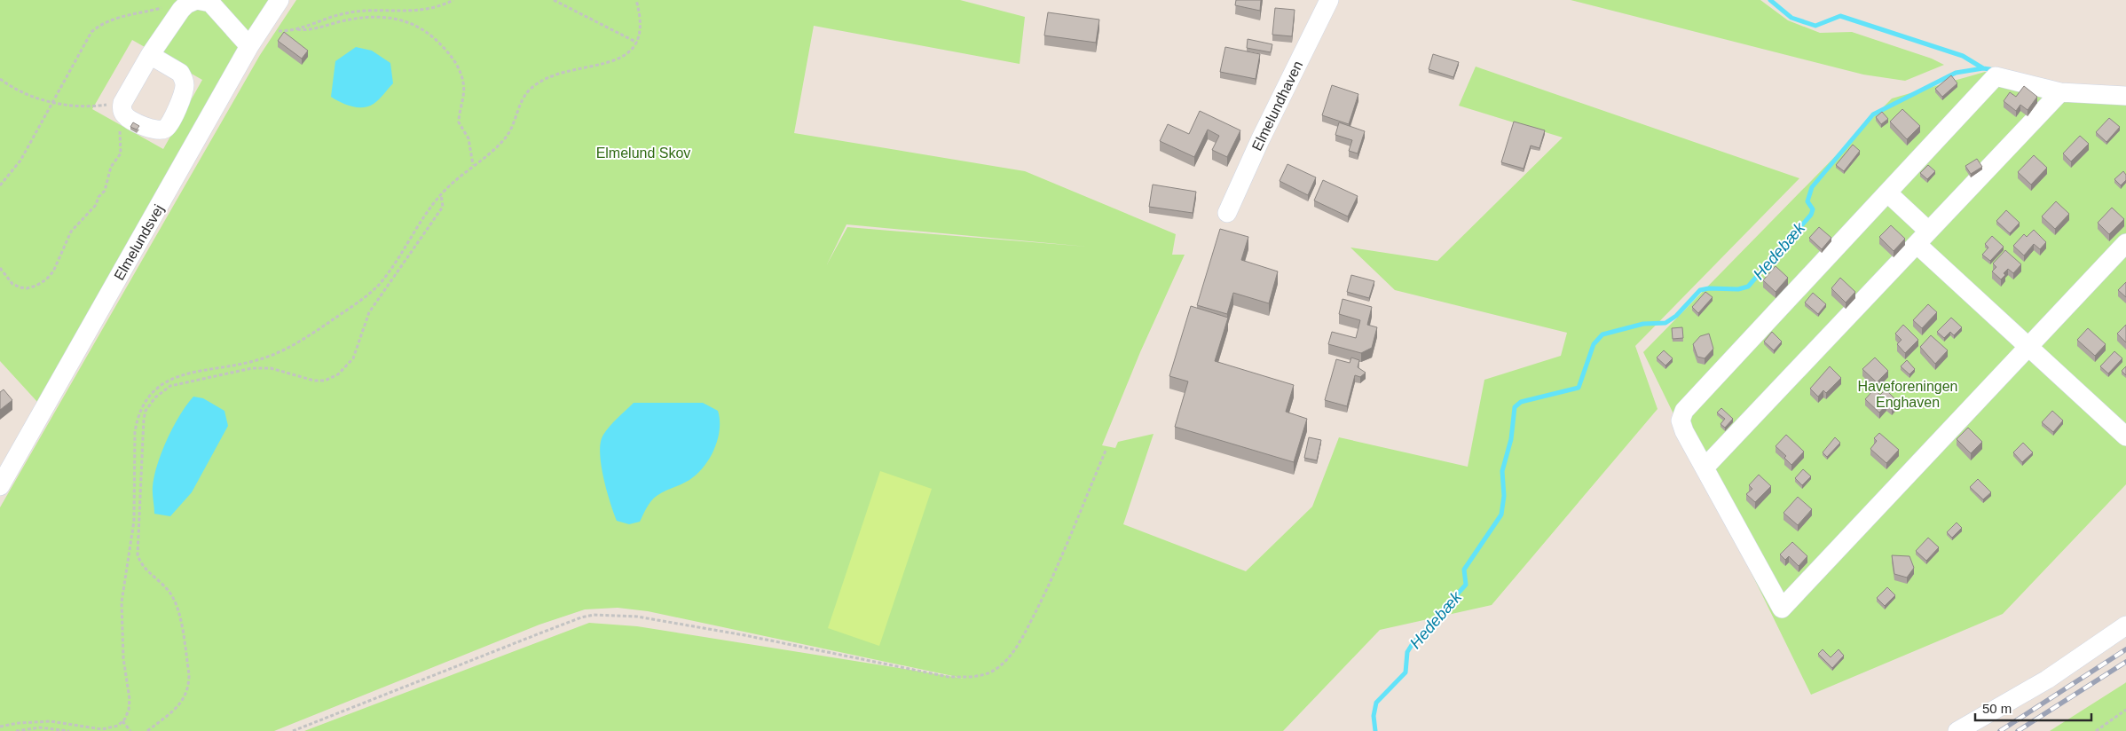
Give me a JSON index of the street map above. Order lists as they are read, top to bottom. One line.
{"streets":{"street":["Elmelundhaven","Elmelundsvej"]},"water":["Hedebæk"],"parks":["Elmelund Skov","Haveforeningen Enghaven"],"scale_bar":"50 m"}
